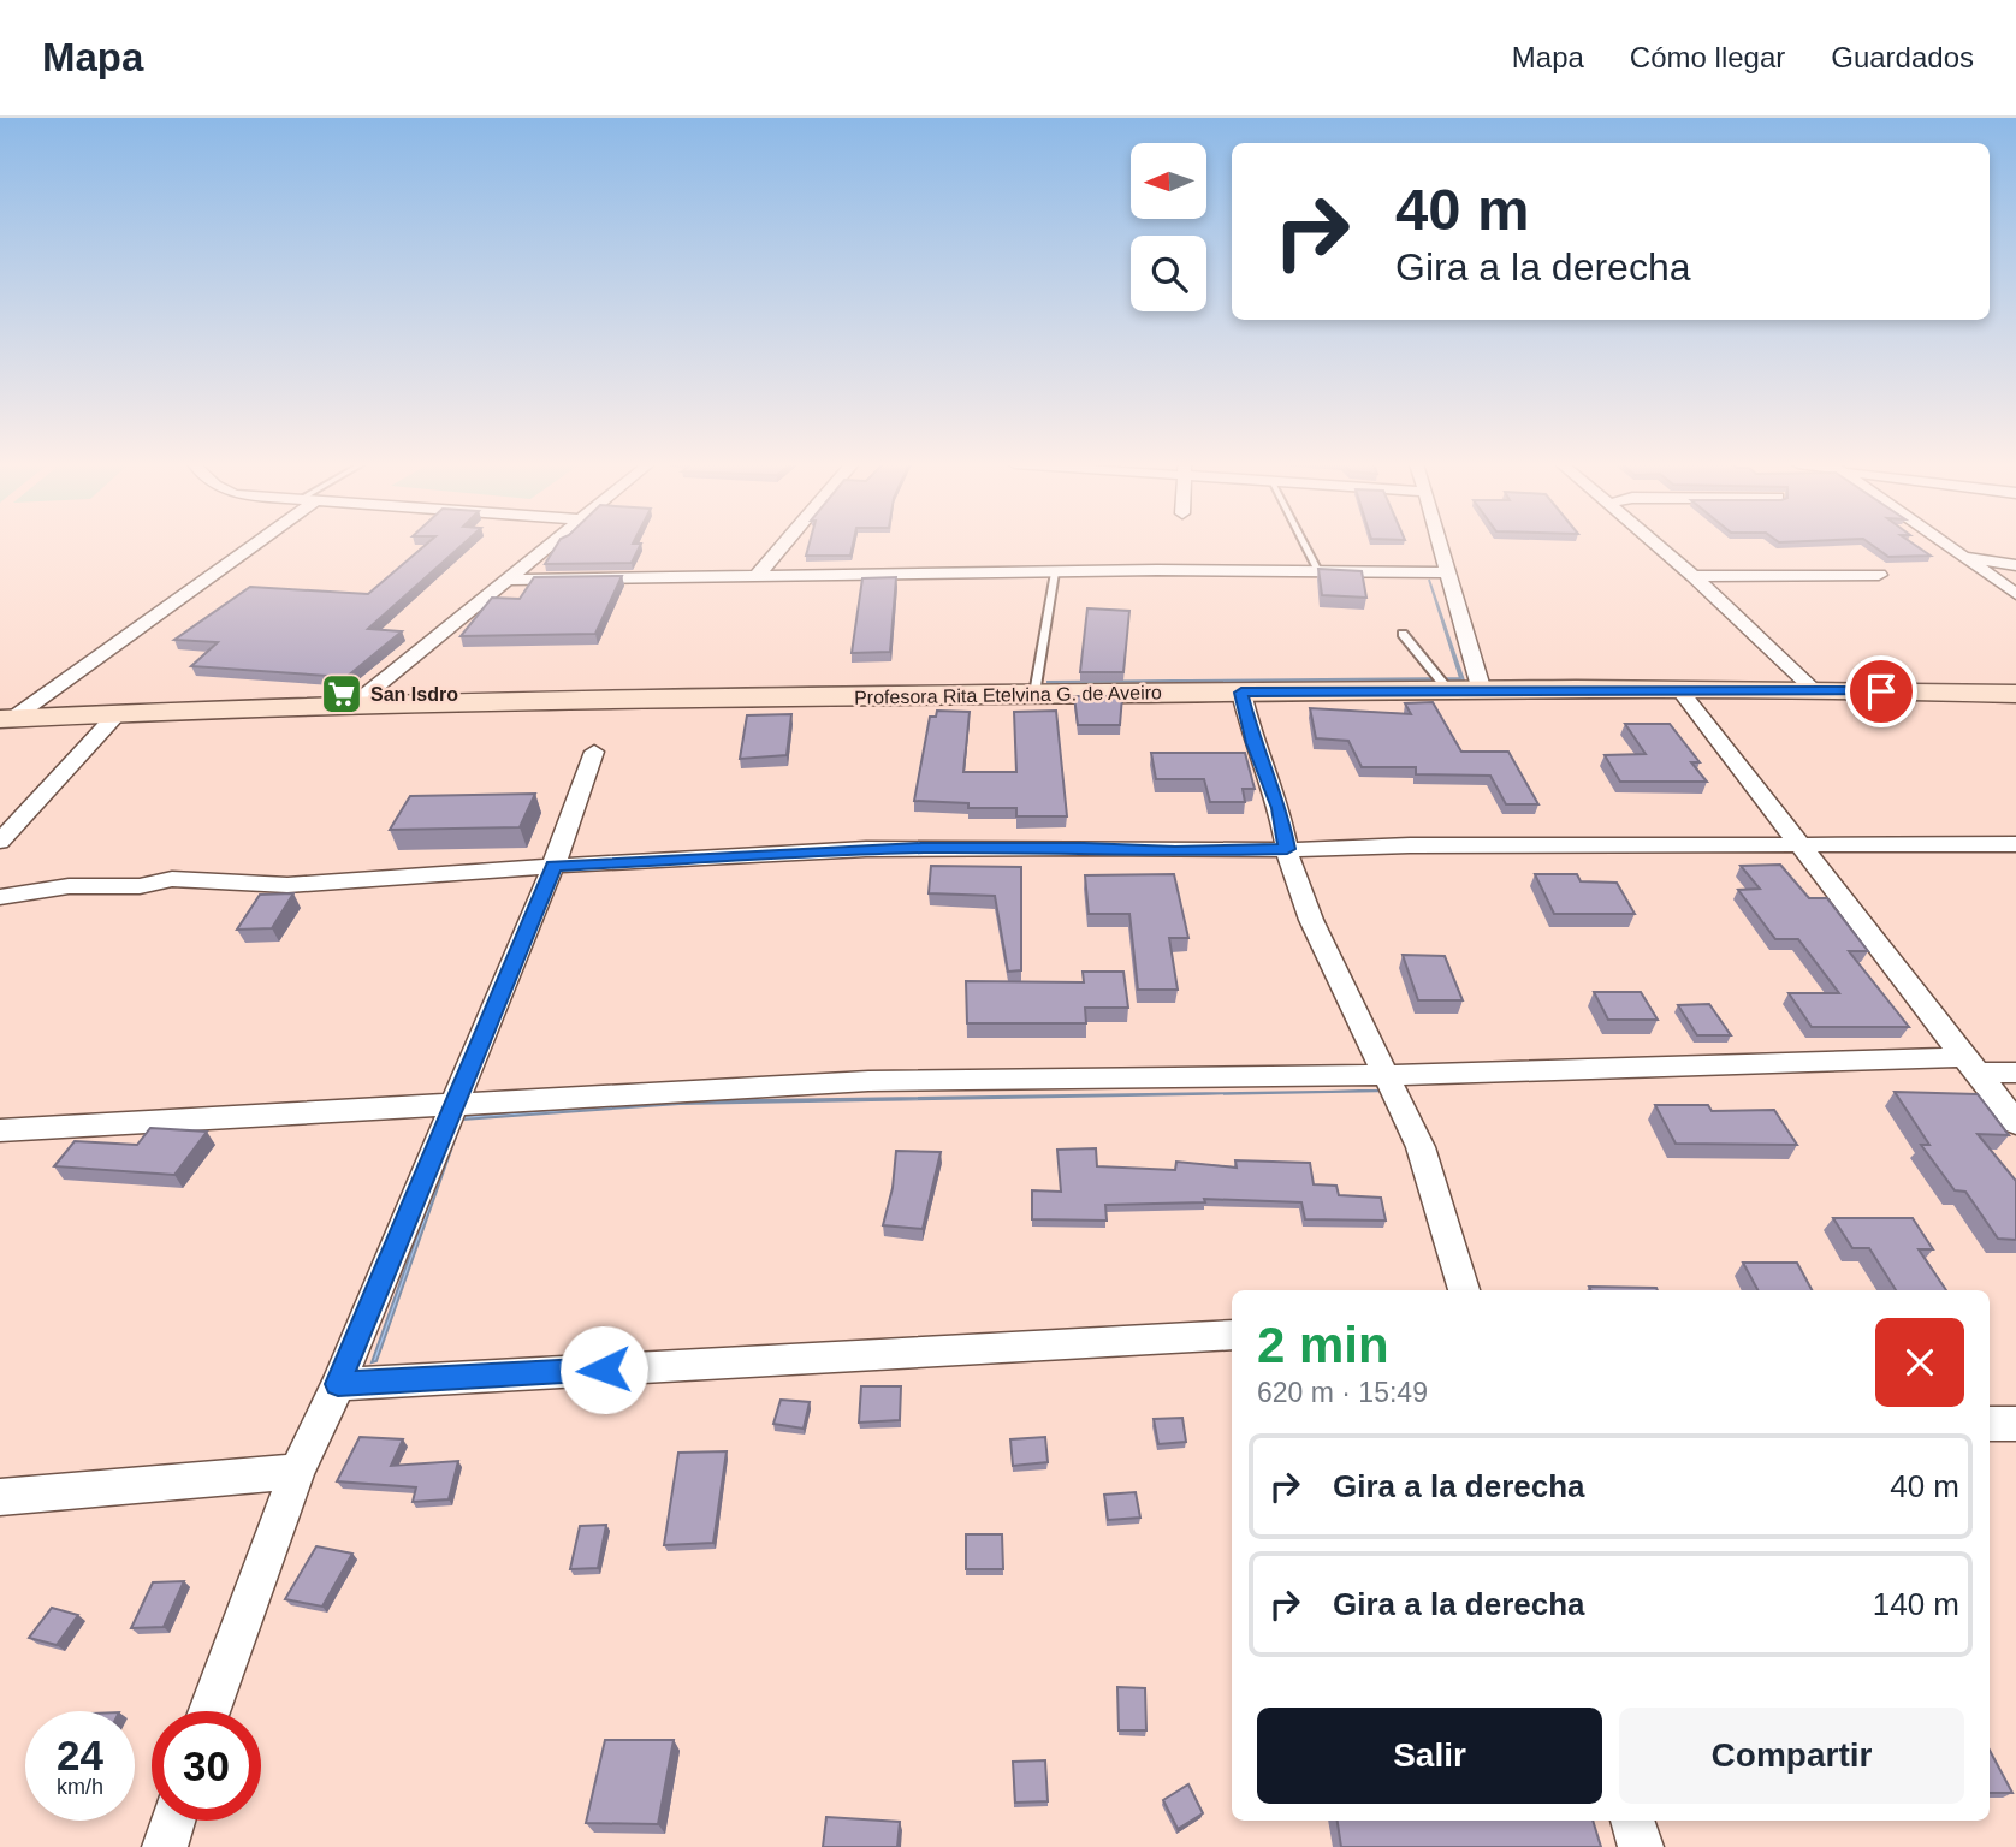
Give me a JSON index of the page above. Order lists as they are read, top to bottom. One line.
{"streets":{"street":["Profesora Rita Etelvina G. de Aveiro"]},"places":{"supermarket":["San Isdro"]},"north":"left","page":{"header":"Mapa","nav":["Mapa","Cómo llegar","Guardados"],"turn":["40 m","Gira a la derecha"],"heading":["2 min","620 m · 15:49"],"list":[{"name":"Gira a la derecha","value":"40 m"},{"name":"Gira a la derecha","value":"140 m"}],"buttons":["Salir","Compartir"],"speed":"24 km/h","limit":"30"}}
